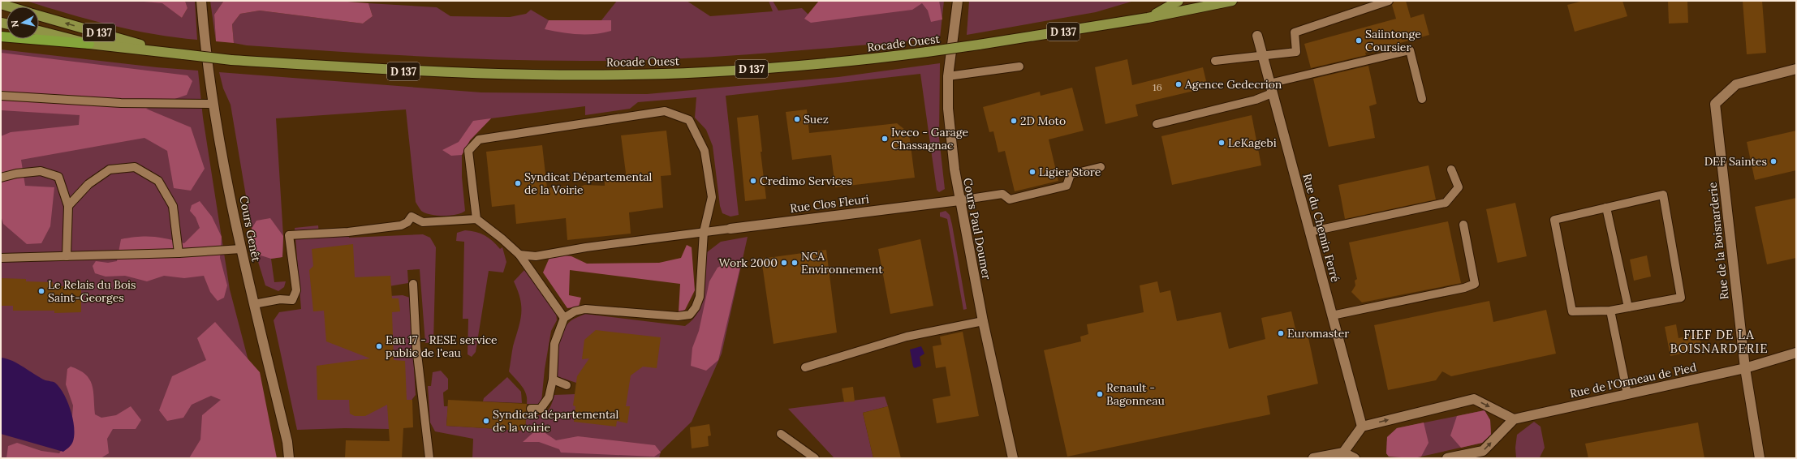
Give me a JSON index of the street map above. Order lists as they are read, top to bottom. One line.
{"streets":{"main road":["D 137","Rocade Ouest"],"street":["Rue Clos Fleuri","Rue du Chemin Ferré","Cours Genêt","Cours Paul Doumer","Rue de la Boisnarderie","Rue de l'Ormeau de Pied"]},"crossings":[["D 137","Rocade Ouest"],["Rue Clos Fleuri","Cours Paul Doumer"],["Rue de la Boisnarderie","Rue de l'Ormeau de Pied"]],"districts":["FIEF DE LA BOISNARDERIE"],"places":["Saiintonge Coursier","Agence Gedecrion","Suez","2D Moto","Iveco - Garage Chassagnac","LeKagebi","DEF Saintes","Ligier Store","Credimo Services","Syndicat Départemental de la Voirie","Work 2000","NCA Environnement","Le Relais du Bois Saint-Georges","Euromaster","Eau 17 - RESE service public de l'eau","Renault - Bagonneau","Syndicat départemental de la voirie"],"house_numbers":["16"],"north":"left"}
